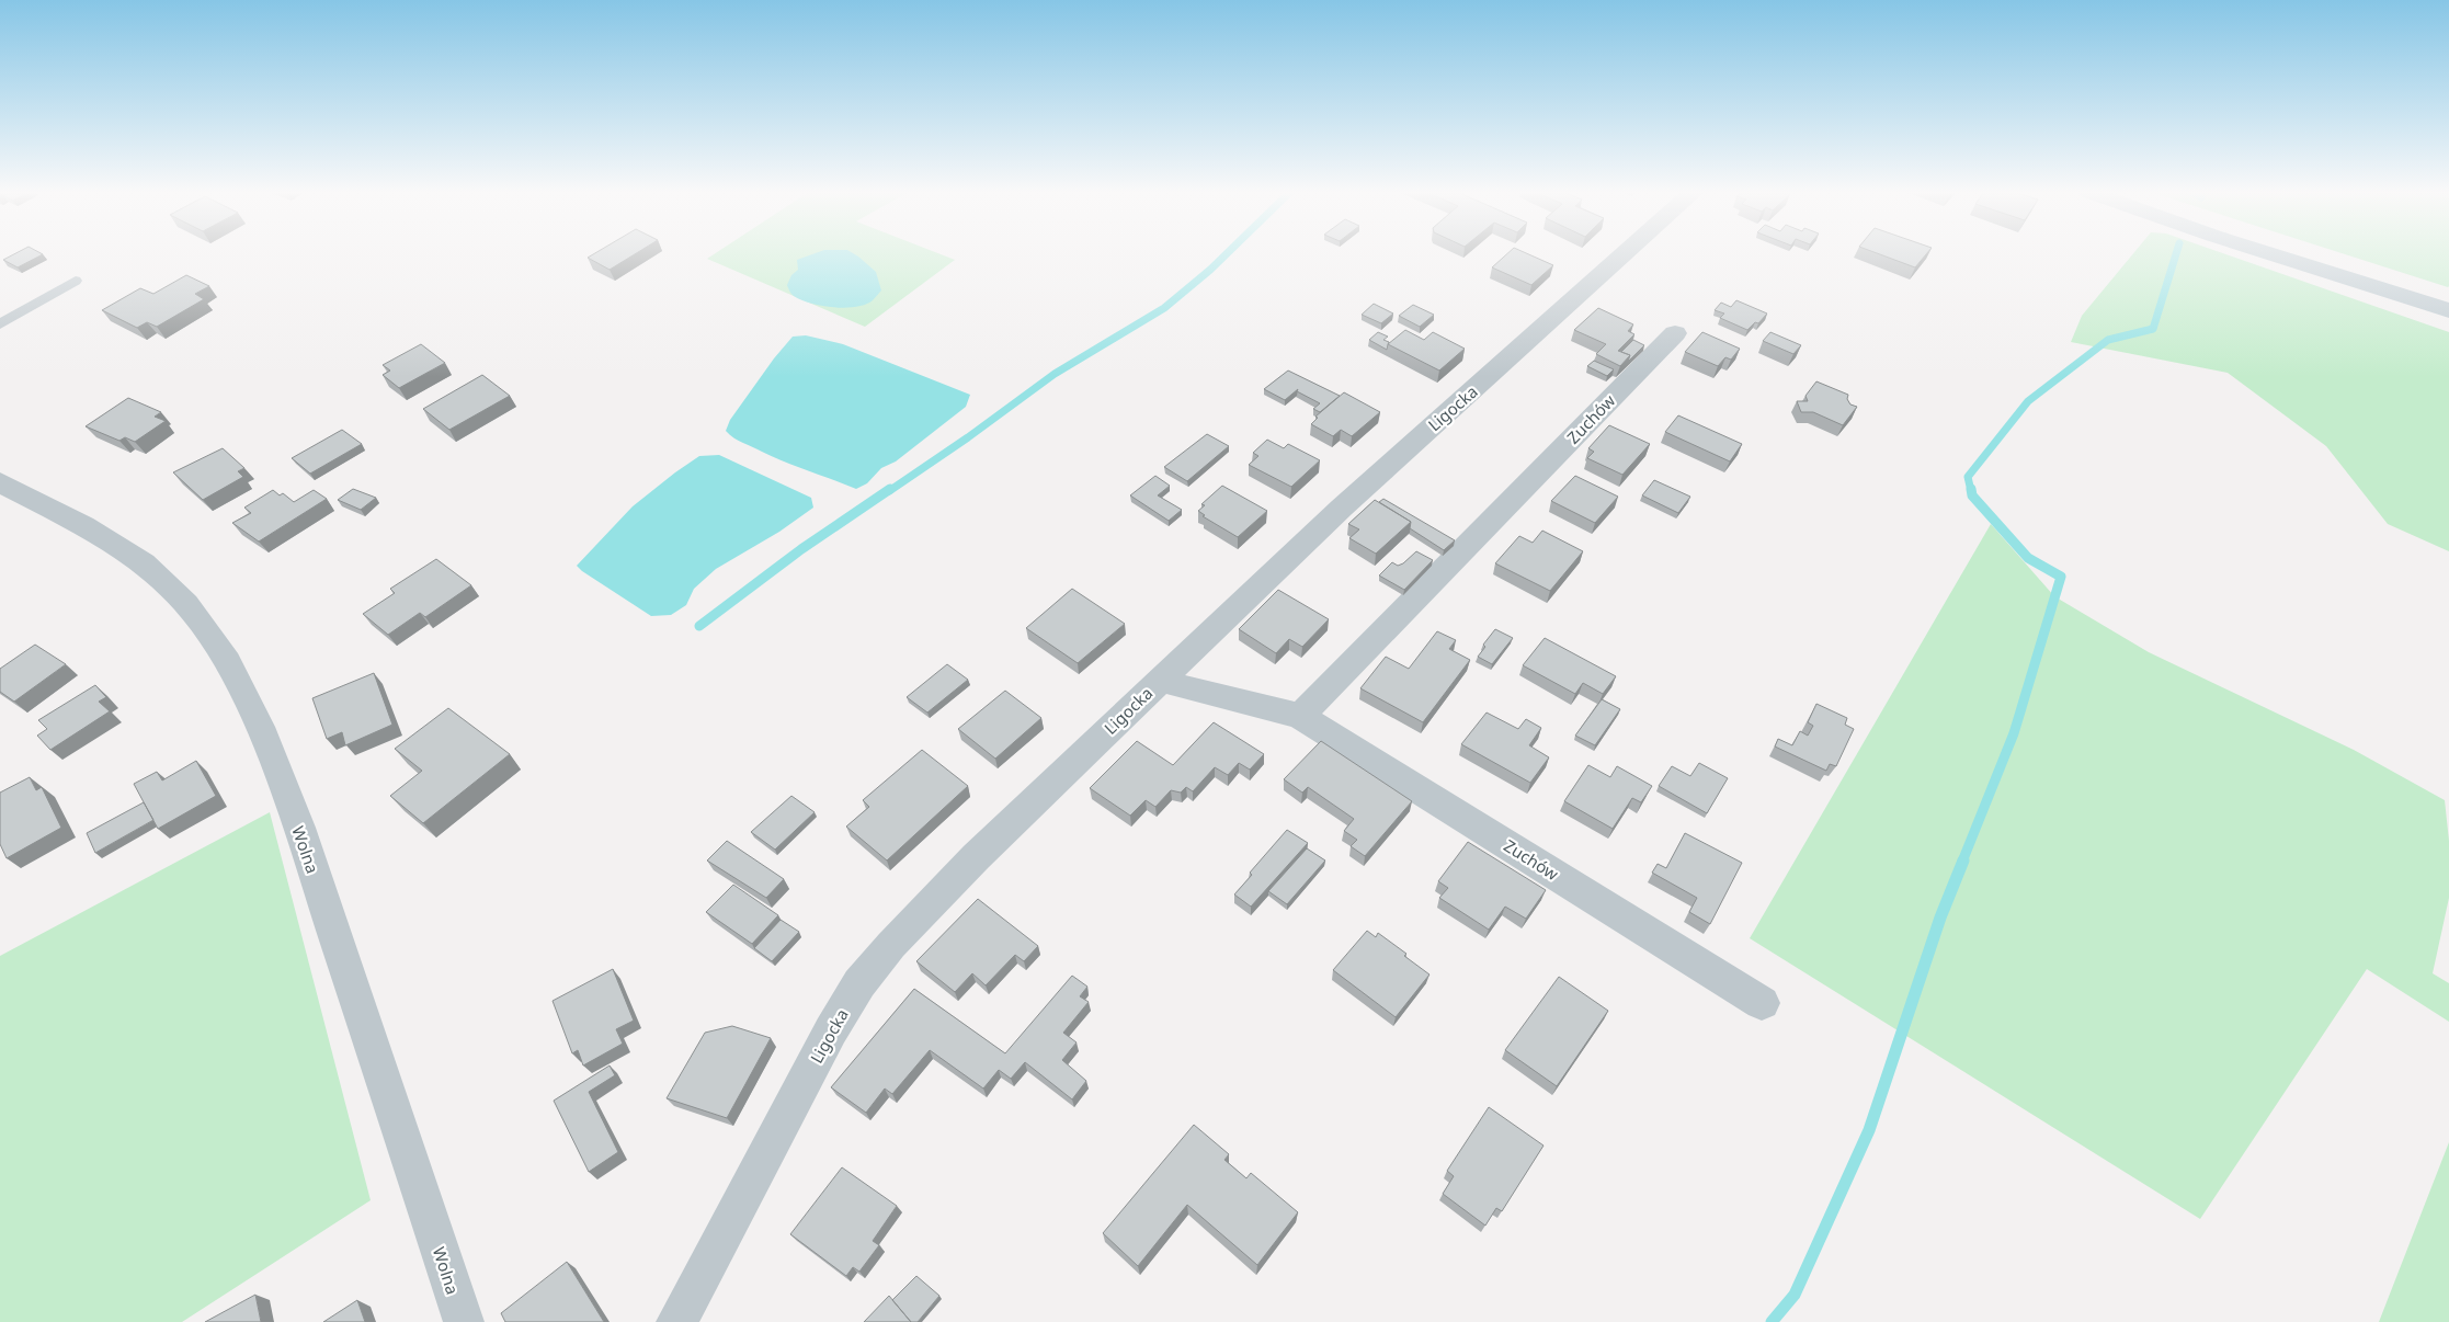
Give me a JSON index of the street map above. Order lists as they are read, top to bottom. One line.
{"streets":{"street":["Ligocka","Zuchów","Wolna"]},"crossings":[["Ligocka","Zuchów"]]}
